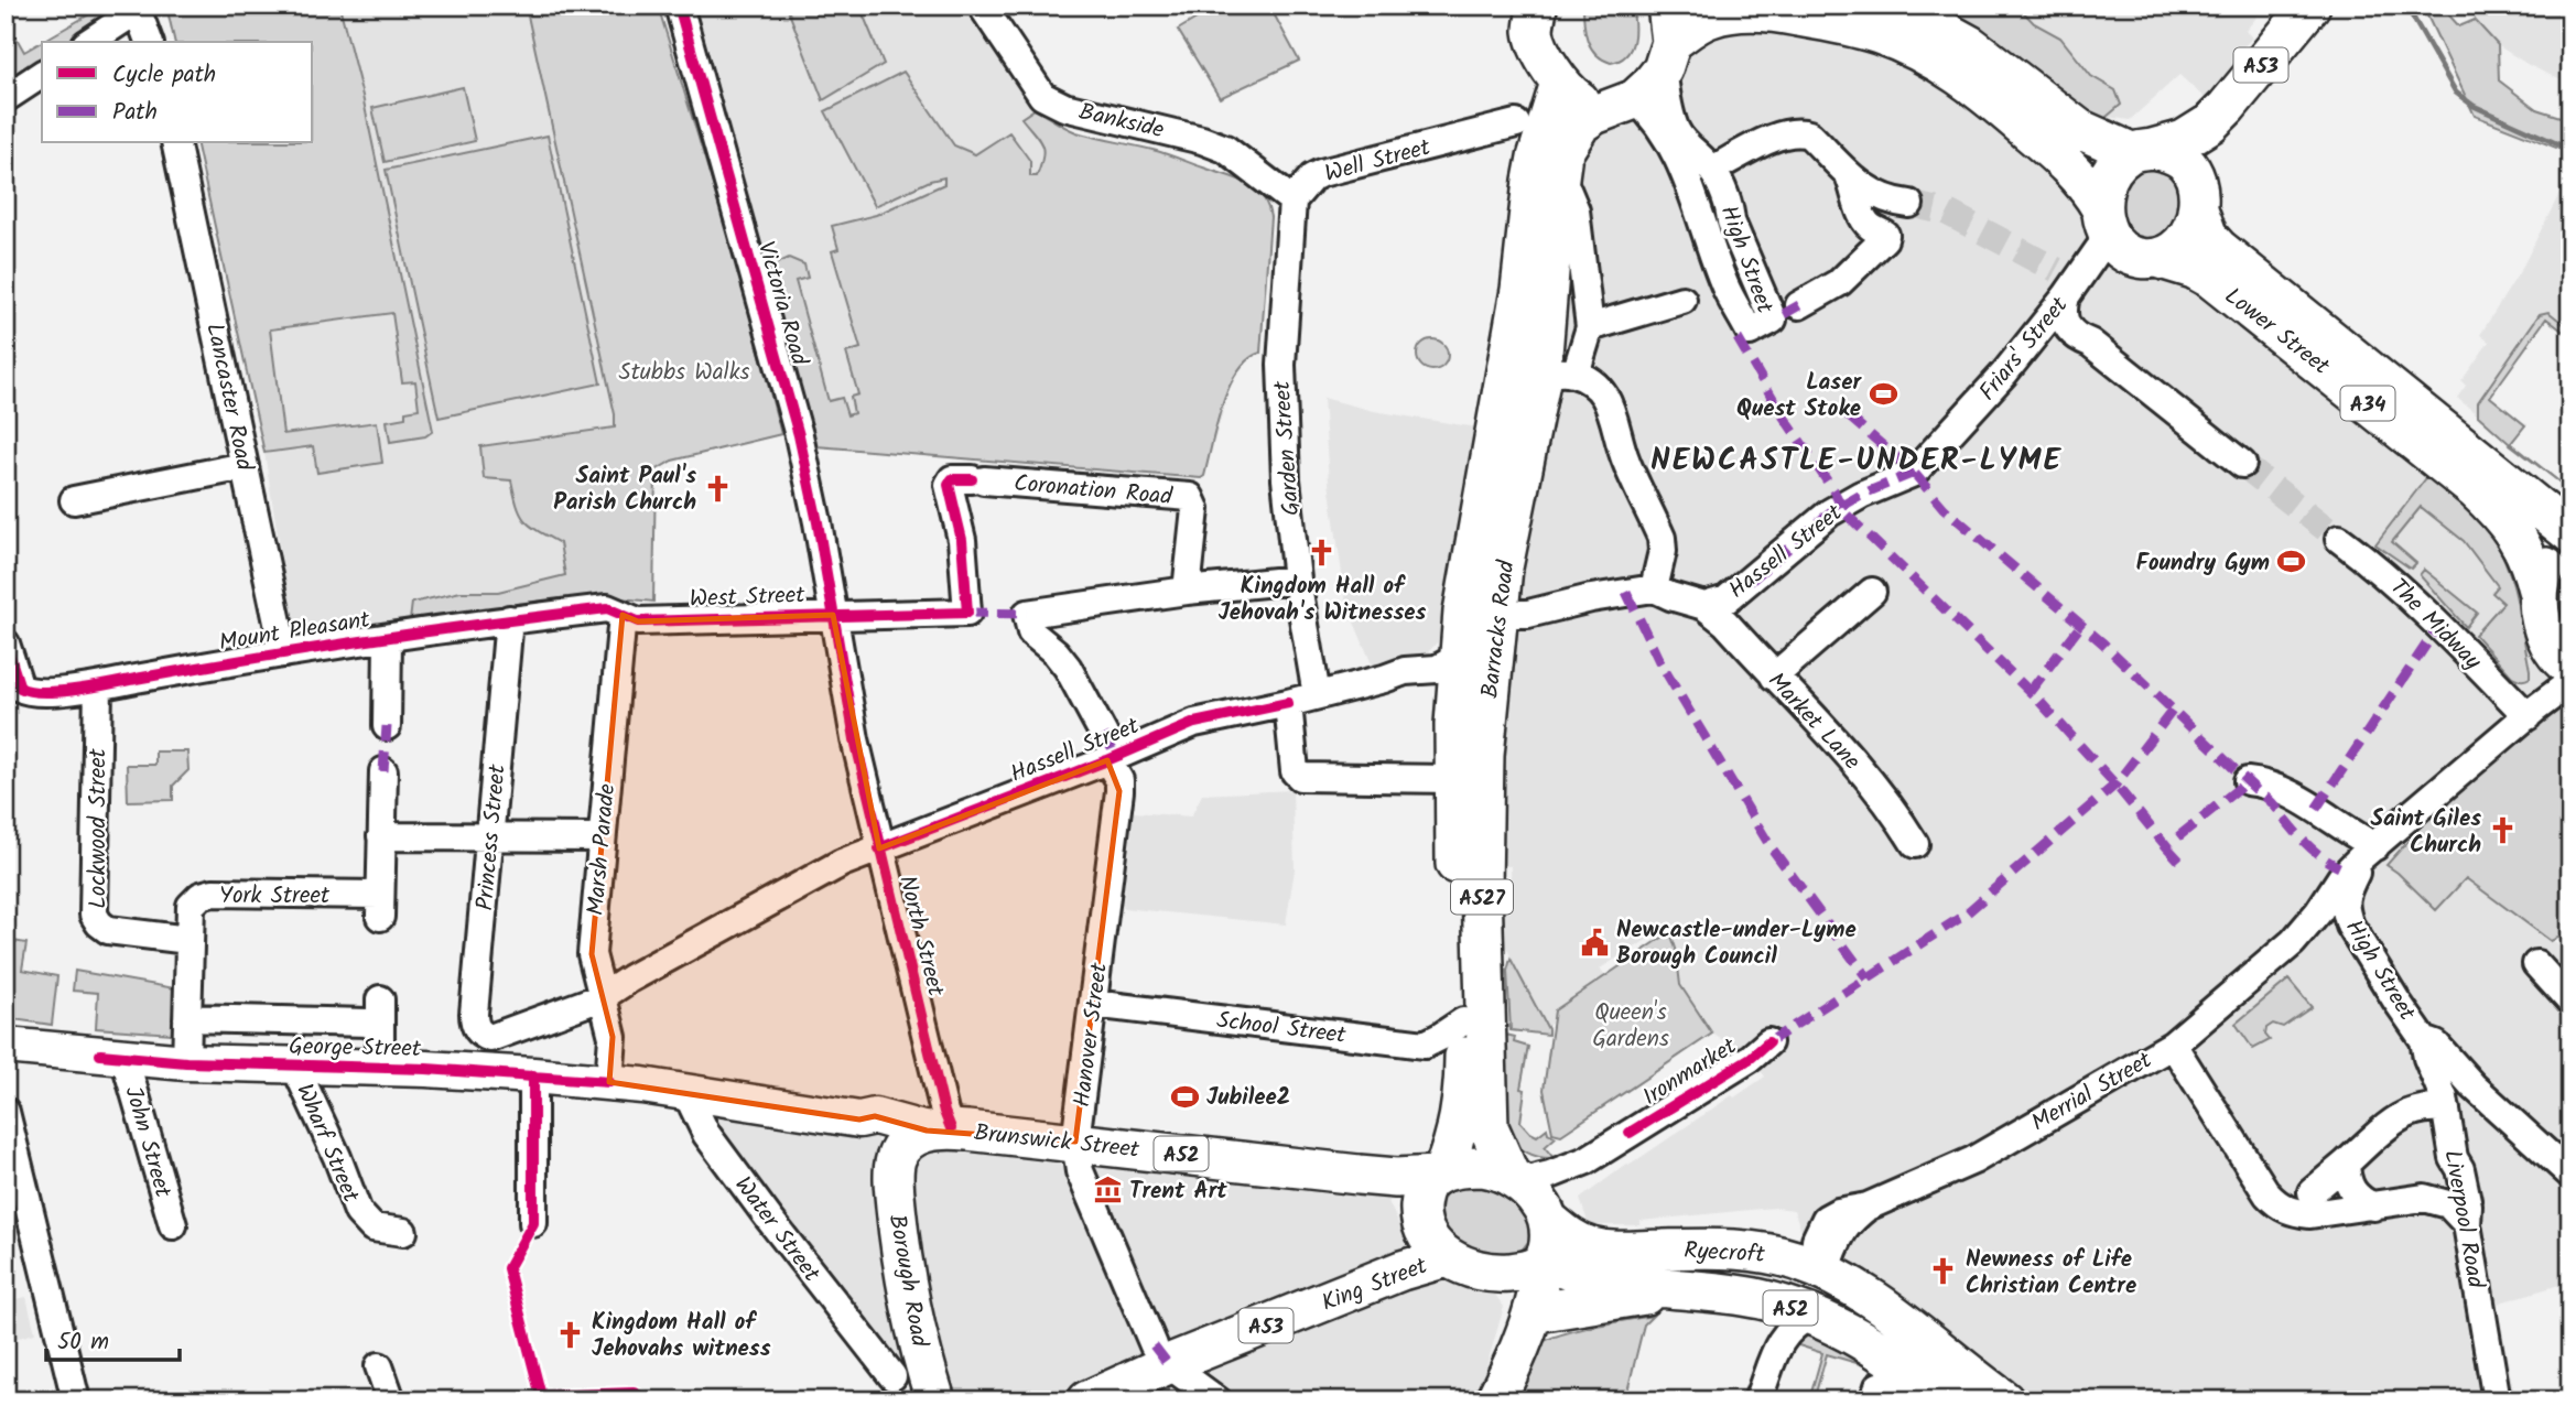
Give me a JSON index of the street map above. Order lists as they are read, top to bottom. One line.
{"streets":{"highway":["A53","Lower Street","A34","Barracks Road","A527","Brunswick Street","A52","Ryecroft","Borough Road","King Street"],"main road":["George Street"],"street":["Bankside","Well Street","High Street","Victoria Road","Friars' Street","Lancaster Road","Garden Street","Coronation Road","Hassell Street","West Street","The Midway","Mount Pleasant","Market Lane","Lockwood Street","Princess Street","Marsh Parade","York Street","North Street","School Street","Hanover Street","Ironmarket","Merrial Street","John Street","Wharf Street","Liverpool Road","Water Street"]},"crossings":[["A53","Lower Street"],["A53","Friars' Street"],["Bankside","Well Street"],["Bankside","Garden Street"],["Well Street","Garden Street"],["High Street","Barracks Road"],["High Street","Merrial Street"],["High Street","Liverpool Road"],["Victoria Road","West Street"],["Victoria Road","North Street"],["Lower Street","Friars' Street"],["Friars' Street","Hassell Street"],["Lancaster Road","Mount Pleasant"],["Garden Street","Hassell Street"],["Coronation Road","West Street"],["Hassell Street","Barracks Road"],["Hassell Street","Market Lane"],["Hassell Street","Princess Street"],["Hassell Street","Marsh Parade"],["Hassell Street","North Street"],["Hassell Street","Hanover Street"],["West Street","Mount Pleasant"],["West Street","Marsh Parade"],["West Street","North Street"],["The Midway","Merrial Street"],["Barracks Road","School Street"],["Barracks Road","Ironmarket"],["Barracks Road","Brunswick Street"],["Barracks Road","Ryecroft"],["Barracks Road","King Street"],["Mount Pleasant","Lockwood Street"],["Mount Pleasant","Princess Street"],["Mount Pleasant","Marsh Parade"],["Lockwood Street","York Street"],["Marsh Parade","George Street"],["York Street","George Street"],["North Street","Brunswick Street"],["North Street","Borough Road"],["School Street","Hanover Street"],["Hanover Street","Brunswick Street"],["Hanover Street","King Street"],["George Street","John Street"],["George Street","Wharf Street"],["Ironmarket","Brunswick Street"],["Ironmarket","Ryecroft"],["Ironmarket","King Street"],["Merrial Street","Ryecroft"],["Brunswick Street","Ryecroft"],["Brunswick Street","Borough Road"],["Brunswick Street","King Street"],["A52","Ryecroft"],["Ryecroft","King Street"]],"districts":["NEWCASTLE-UNDER-LYME"],"parks":["Stubbs Walks","Queen's Gardens"],"places":{"sports":["Laser Quest Stoke","Foundry Gym","Jubilee2"],"church":["Saint Paul's Parish Church","Kingdom Hall of Jehovah's Witnesses","Saint Giles Church","Newness of Life Christian Centre","Kingdom Hall of Jehovahs witness"],"public building":["Newcastle-under-Lyme Borough Council"],"museum":["Trent Art"]},"legend":["Cycle path","Path"],"scale_bar":"50 m"}
